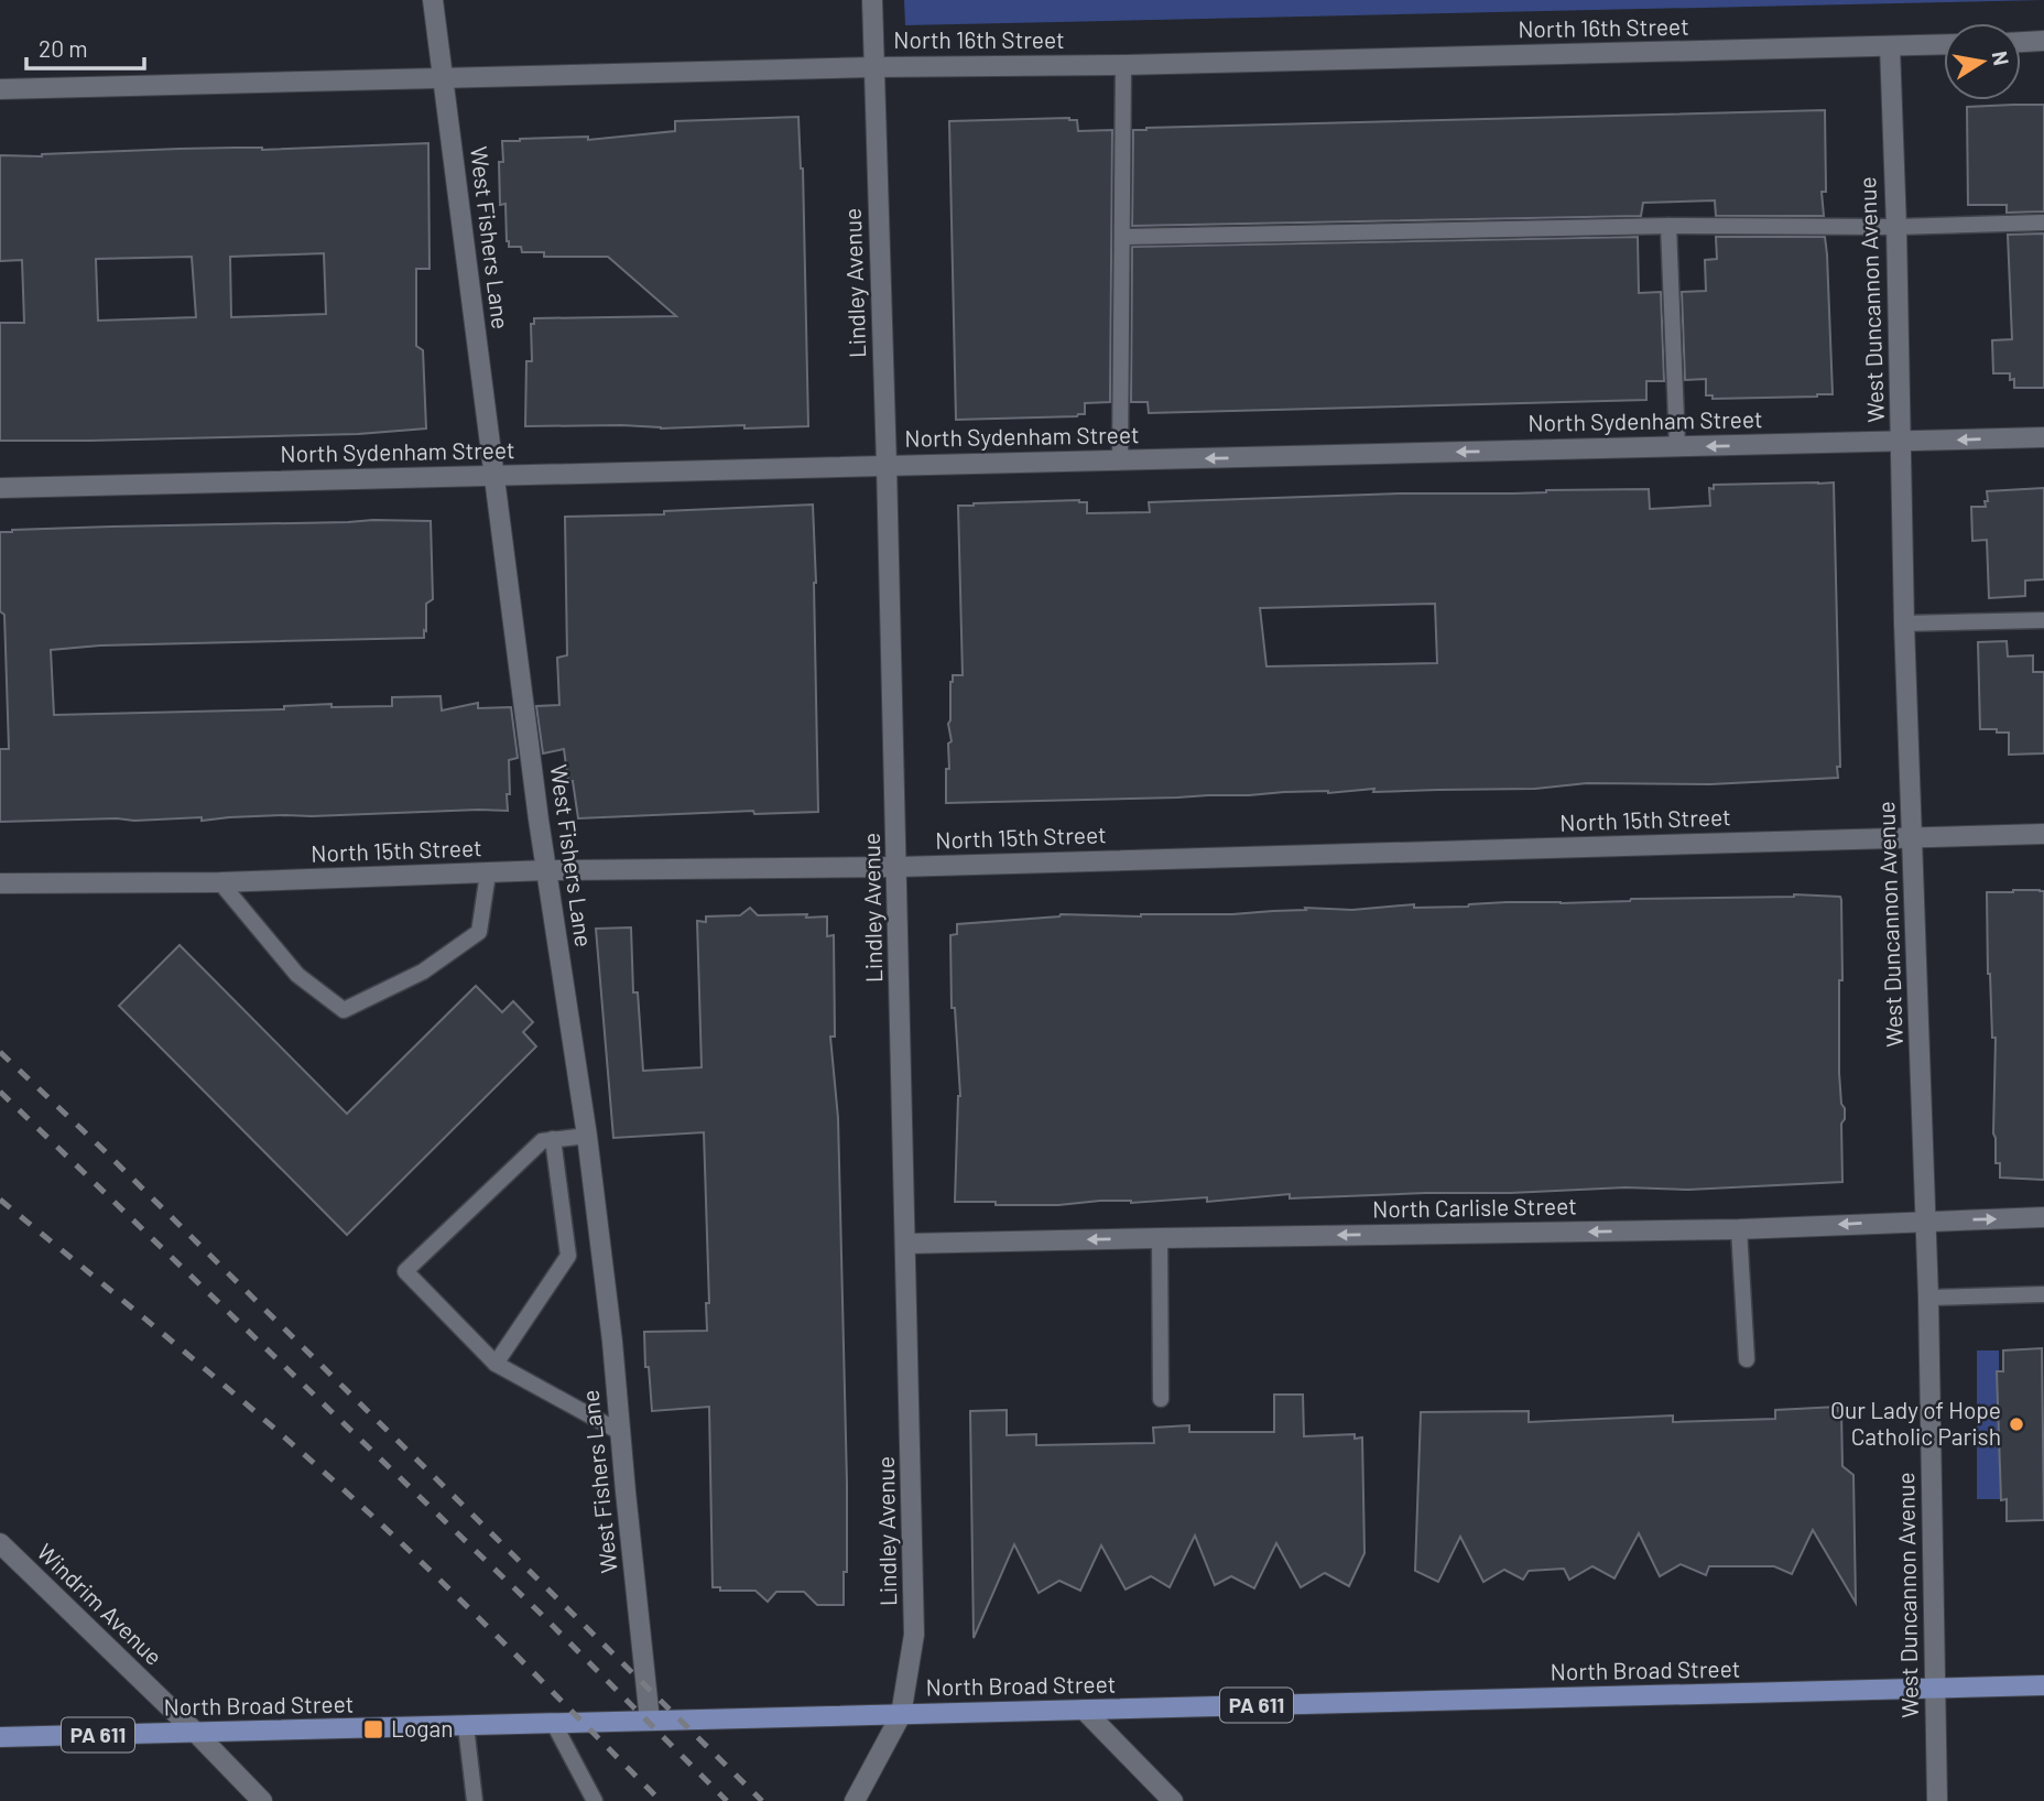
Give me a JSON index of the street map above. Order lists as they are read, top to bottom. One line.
{"streets":{"main road":["North Broad Street","PA 611"],"street":["North 16th Street","West Fishers Lane","Lindley Avenue","West Duncannon Avenue","North Sydenham Street","North 15th Street","North Carlisle Street","Windrim Avenue"]},"crossings":[["North 16th Street","West Fishers Lane"],["North 16th Street","Lindley Avenue"],["North 16th Street","West Duncannon Avenue"],["West Fishers Lane","North Sydenham Street"],["West Fishers Lane","North 15th Street"],["West Fishers Lane","North Broad Street"],["Lindley Avenue","North Sydenham Street"],["Lindley Avenue","North 15th Street"],["Lindley Avenue","North Carlisle Street"],["Lindley Avenue","North Broad Street"],["West Duncannon Avenue","North Sydenham Street"],["West Duncannon Avenue","North 15th Street"],["West Duncannon Avenue","North Carlisle Street"],["West Duncannon Avenue","North Broad Street"],["Windrim Avenue","North Broad Street"]],"one_way":["North Sydenham Street"],"places":{"other":["Our Lady of Hope Catholic Parish"],"transit":["Logan"]},"scale_bar":"20 m","north":"right"}
